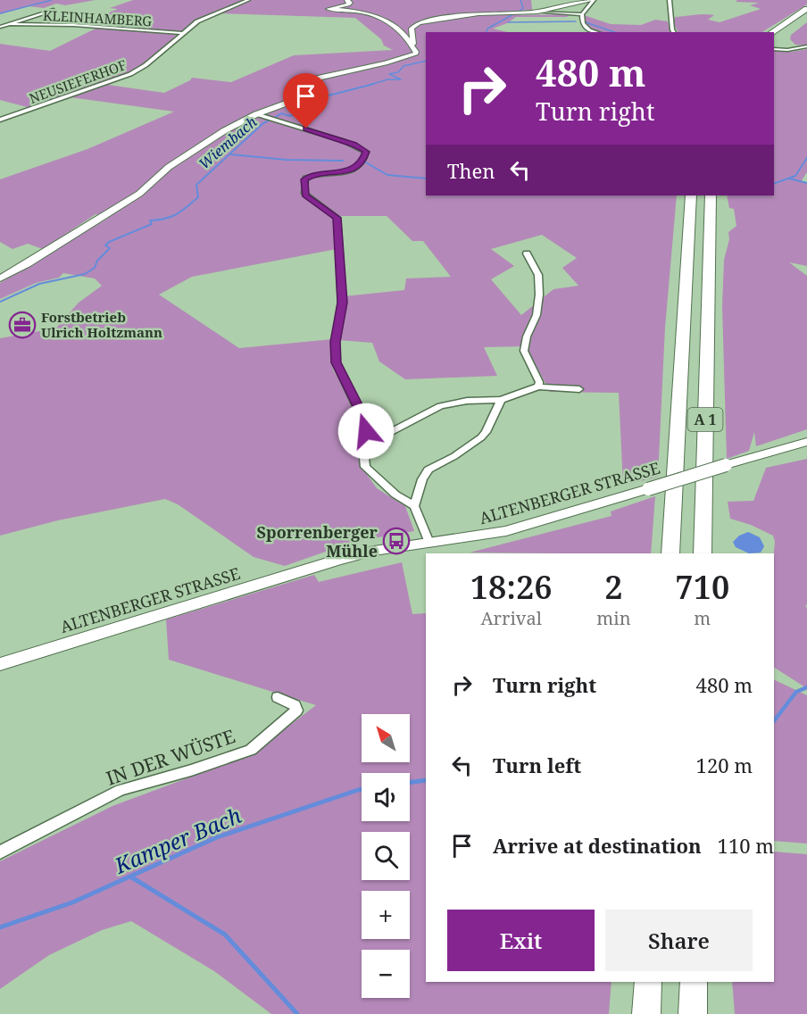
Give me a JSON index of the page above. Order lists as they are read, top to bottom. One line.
{"streets":{"highway":["A 1"],"main road":["ALTENBERGER STRASSE"],"street":["KLEINHAMBERG","NEUSIEFERHOF","IN DER WÜSTE"]},"crossings":[["KLEINHAMBERG","NEUSIEFERHOF"]],"water":["Wiembach","Kamper Bach"],"places":{"office":["Forstbetrieb Ulrich Holtzmann"],"bus stop":["Sporrenberger Mühle"]},"north":"top left","page":{"turn":["480 m","Turn right"],"then":"Then","eta":["18:26","Arrival","2","min","710","m"],"list":[{"name":"Turn right","value":"480 m"},{"name":"Turn left","value":"120 m"},{"name":"Arrive at destination","value":"110 m"}],"map_buttons":["+","−"],"buttons":["Exit","Share"]}}
